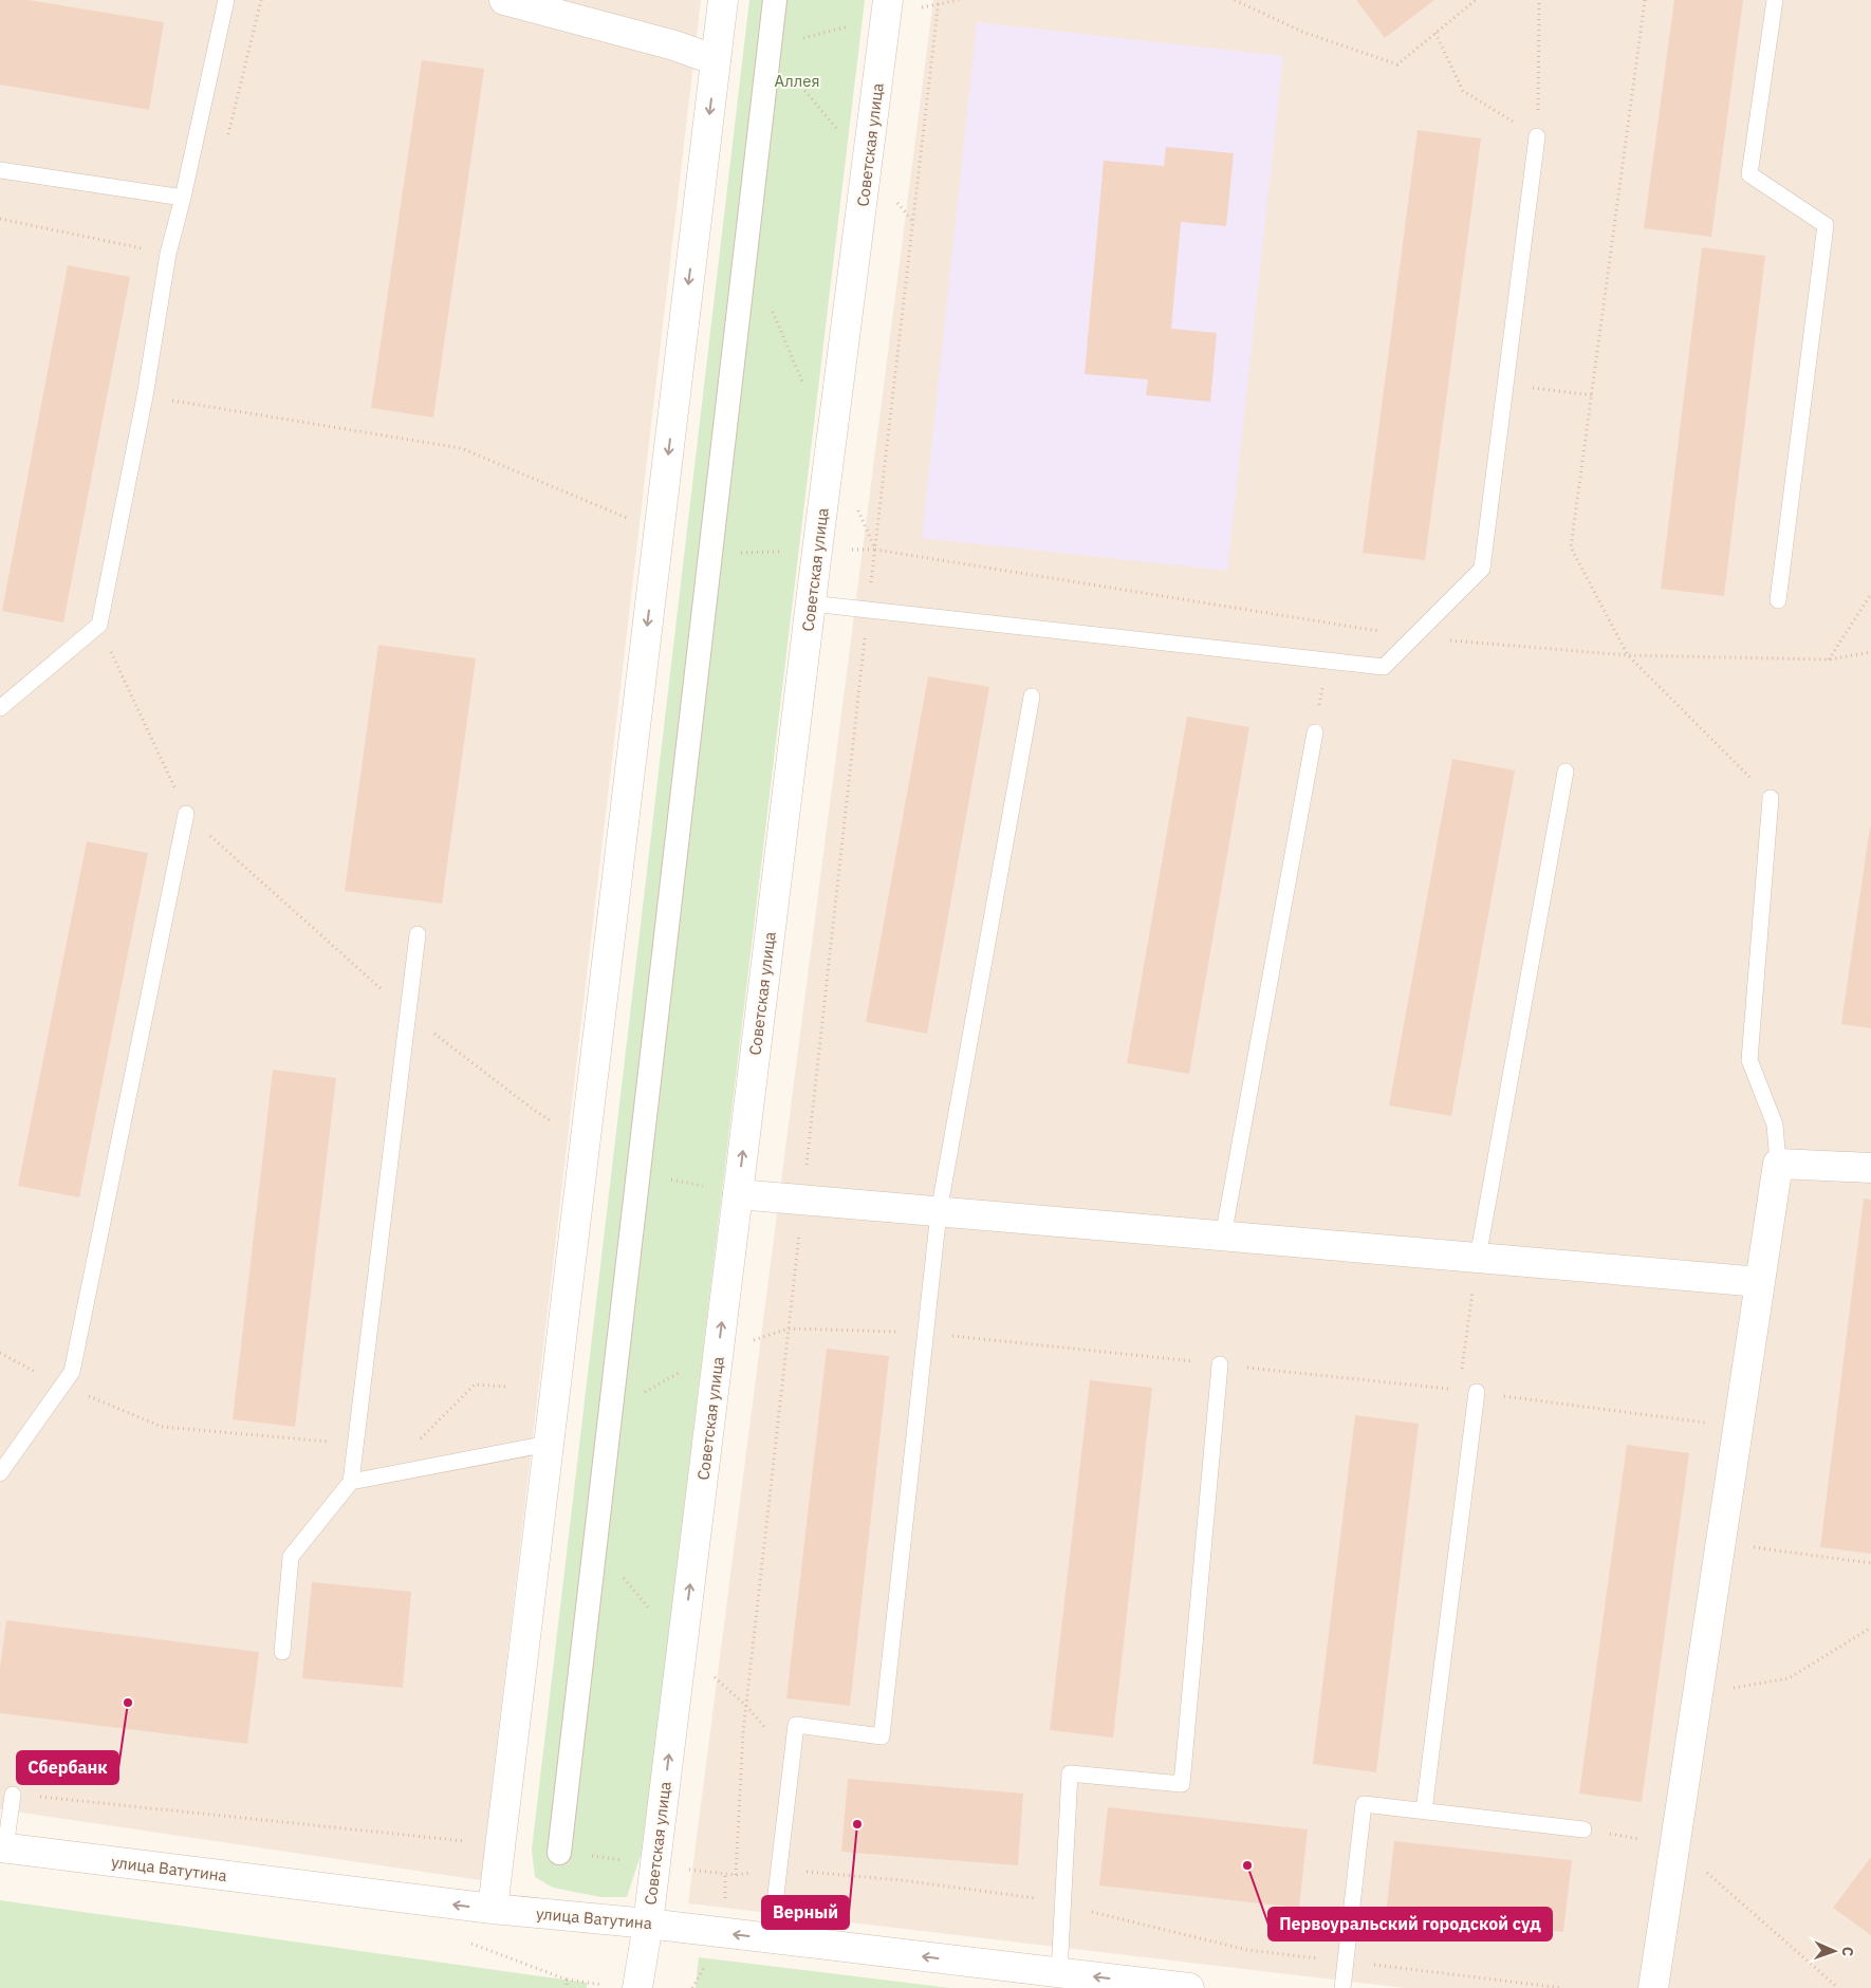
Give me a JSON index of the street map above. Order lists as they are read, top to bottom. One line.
{"streets":{"street":["Советская улица","улица Ватутина"]},"crossings":[["Советская улица","улица Ватутина"]],"one_way":["улица Ватутина"],"parks":["Аллея"],"places":["Сбербанк","Верный","Первоуральский городской суд"],"north":"right"}
